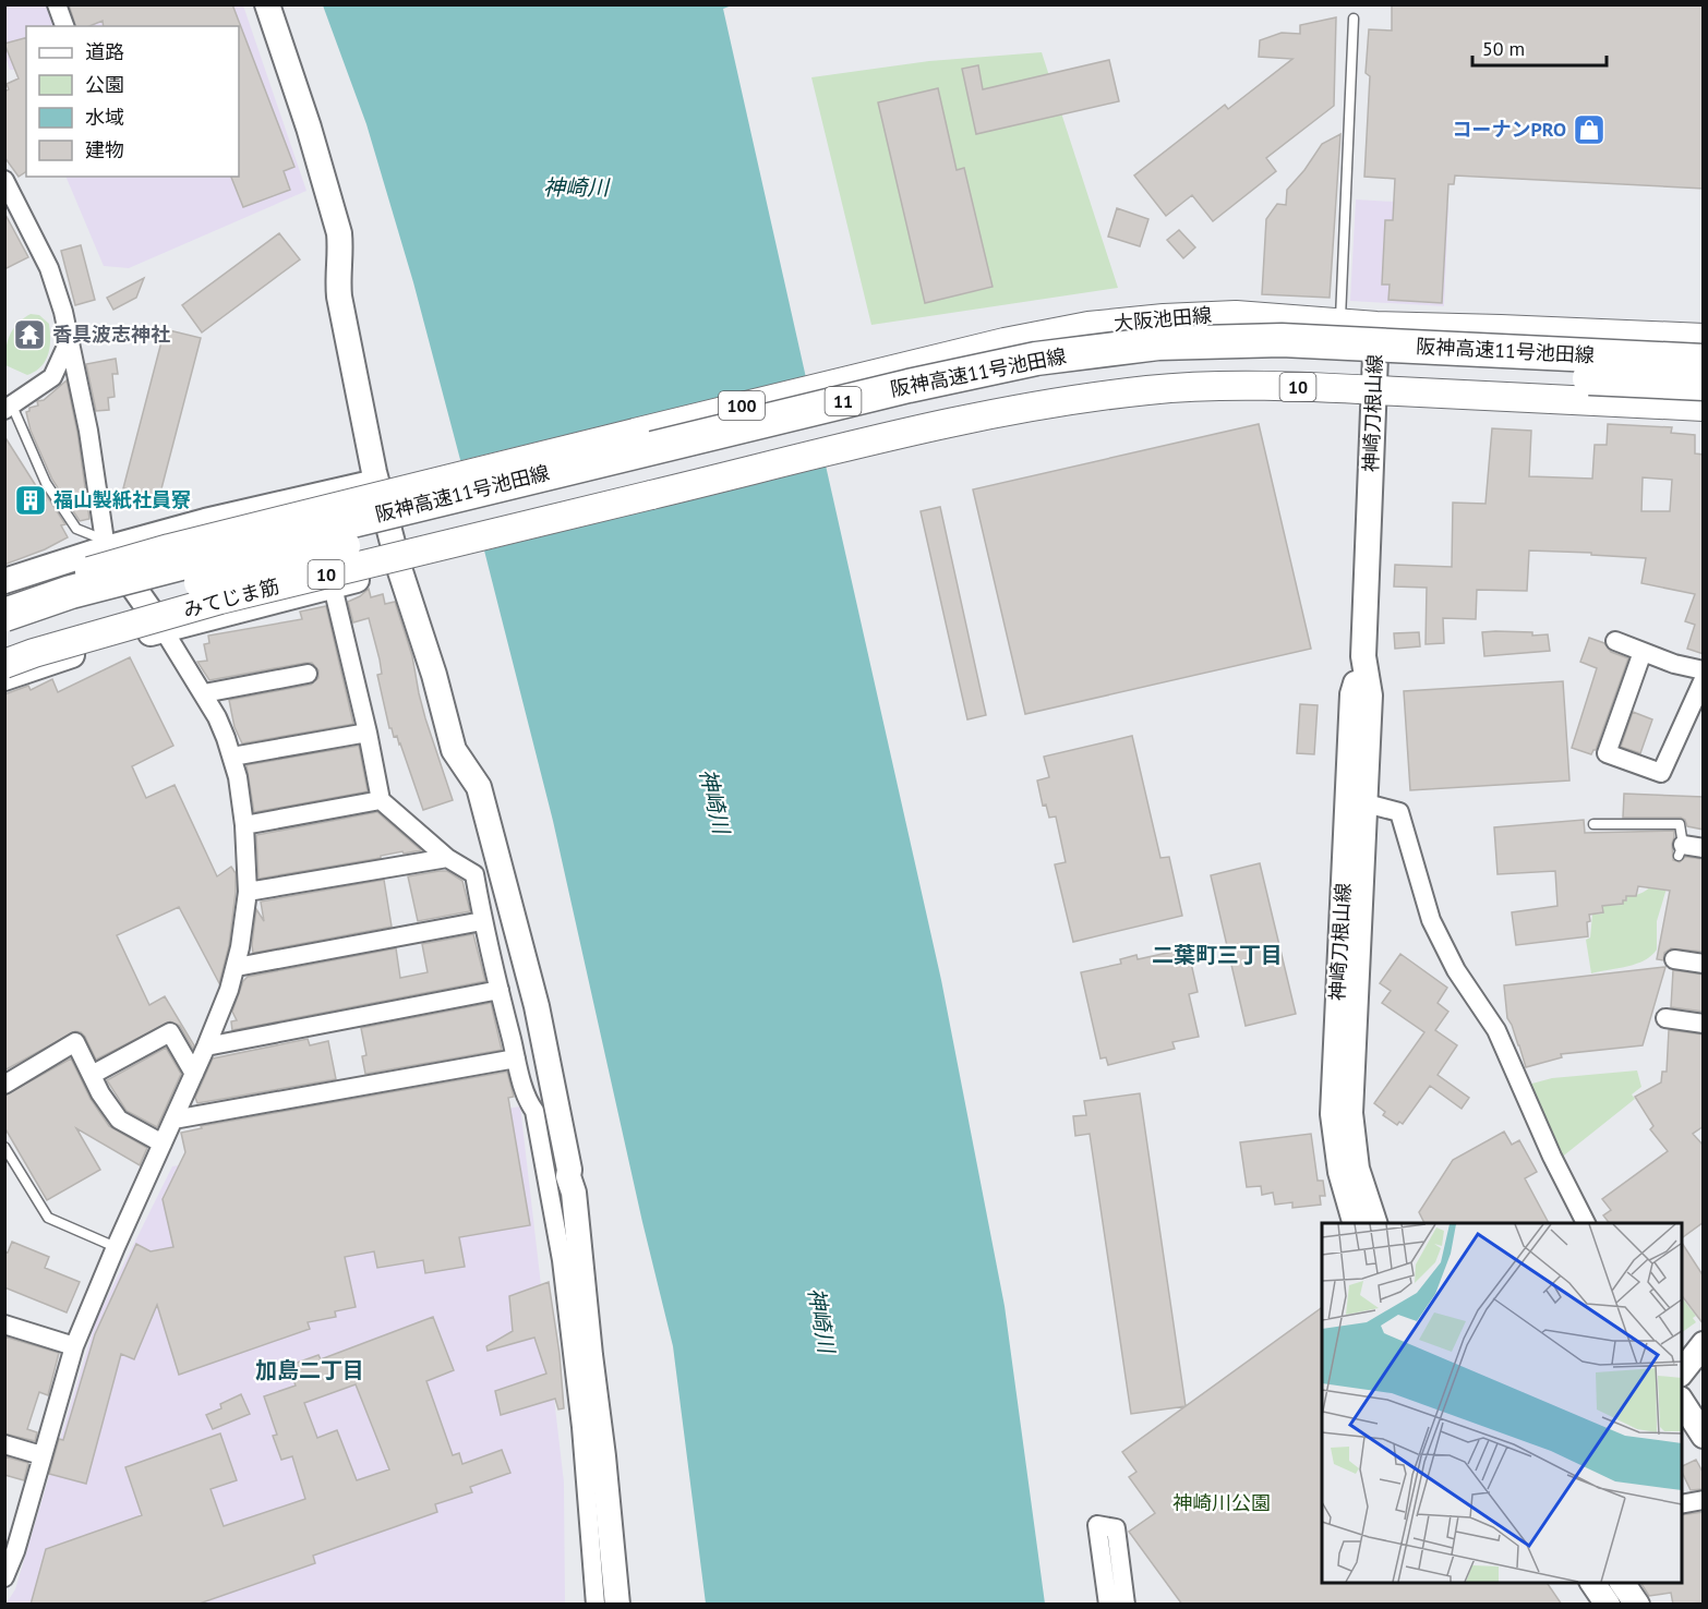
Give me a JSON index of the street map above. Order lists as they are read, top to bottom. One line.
{"streets":{"highway":["阪神高速11号池田線","11"],"main road":["大阪池田線","10","100","みてじま筋"],"street":["神崎刀根山線"]},"crossings":[["大阪池田線","神崎刀根山線"],["10","神崎刀根山線"],["10","みてじま筋"],["神崎刀根山線","みてじま筋"]],"districts":["二葉町三丁目","加島二丁目"],"water":["神崎川"],"parks":["神崎川公園"],"places":{"shop":["コーナンPRO"],"temple":["香具波志神社"],"building":["福山製紙社員寮"]},"legend":["道路","公園","水域","建物"],"scale_bar":"50 m"}
